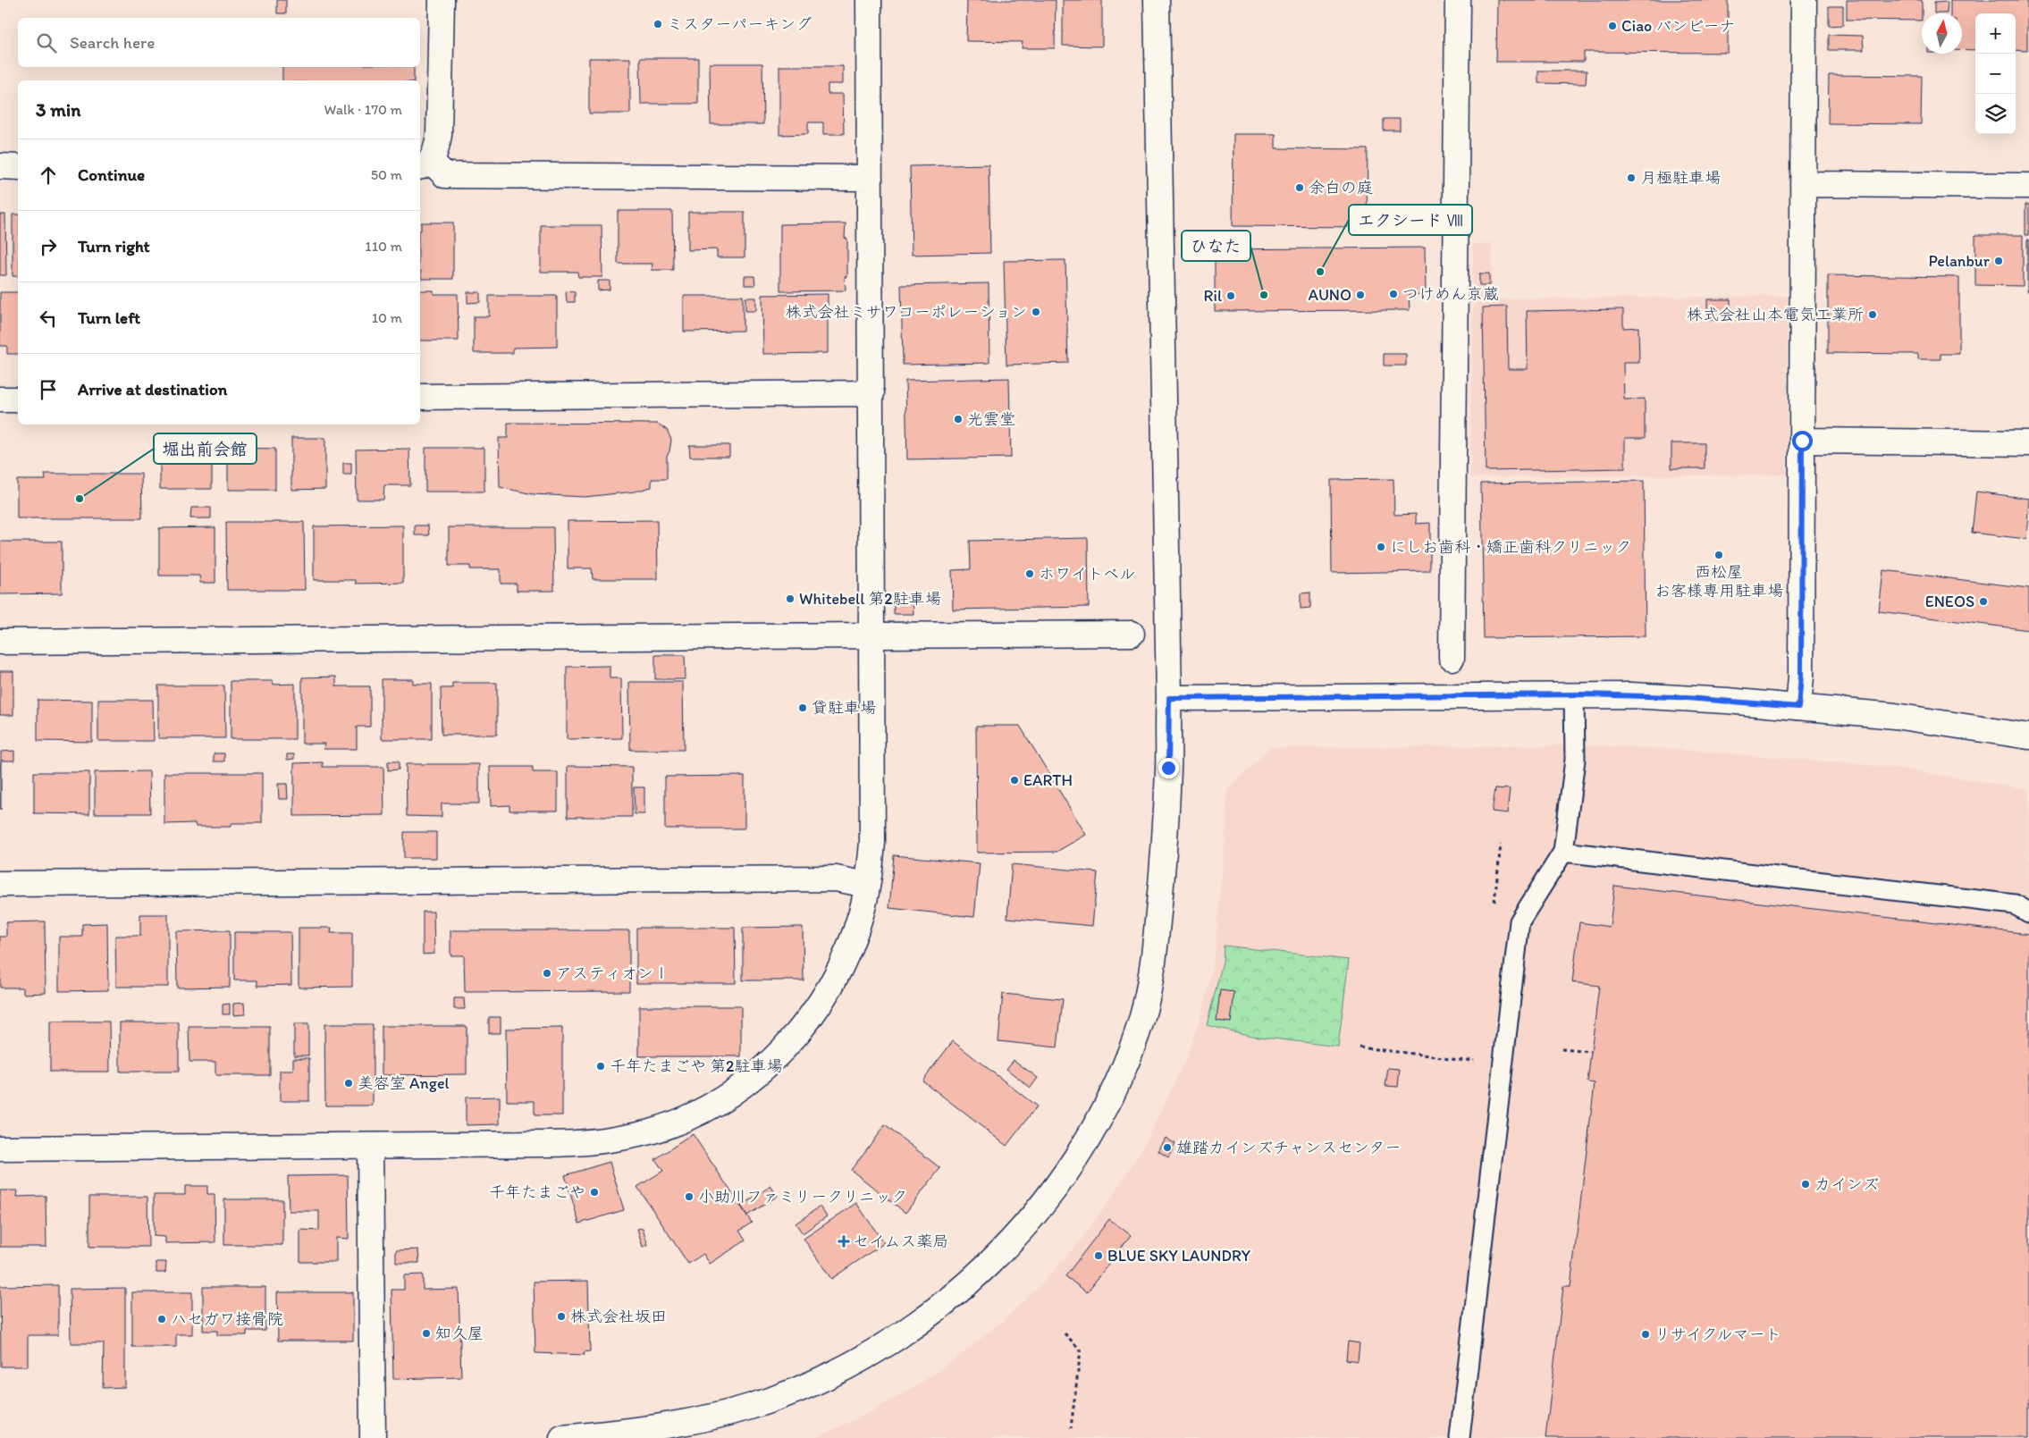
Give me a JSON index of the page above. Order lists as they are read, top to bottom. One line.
{"places":{"other":["ミスターパーキング","Ciao バンビーナ","月極駐車場","余白の庭","Pelanbur","エクシード Ⅷ","つけめん京蔵","ひなた","AUNO","Ril","株式会社ミサワコーポレーション","株式会社山本電気工業所","光雲堂","堀出前会館","にしお歯科・矯正歯科クリニック","西松屋 お客様専用駐車場","ホワイトベル","Whitebell 第2駐車場","ENEOS","貸駐車場","EARTH","アスティオンⅠ","千年たまごや 第2駐車場","美容室 Angel","雄踏カインズチャンスセンター","カインズ","千年たまごや","小助川ファミリークリニック","BLUE SKY LAUNDRY","株式会社坂田","ハセガワ接骨院","知久屋","リサイクルマート"],"health":["セイムス薬局"]},"north":"top","page":{"map_buttons":["+","−"],"search":"Search here","heading":["3 min","Walk · 170 m"],"list":[["Continue","50 m"],["Turn right","110 m"],["Turn left","10 m"],"Arrive at destination"]}}
